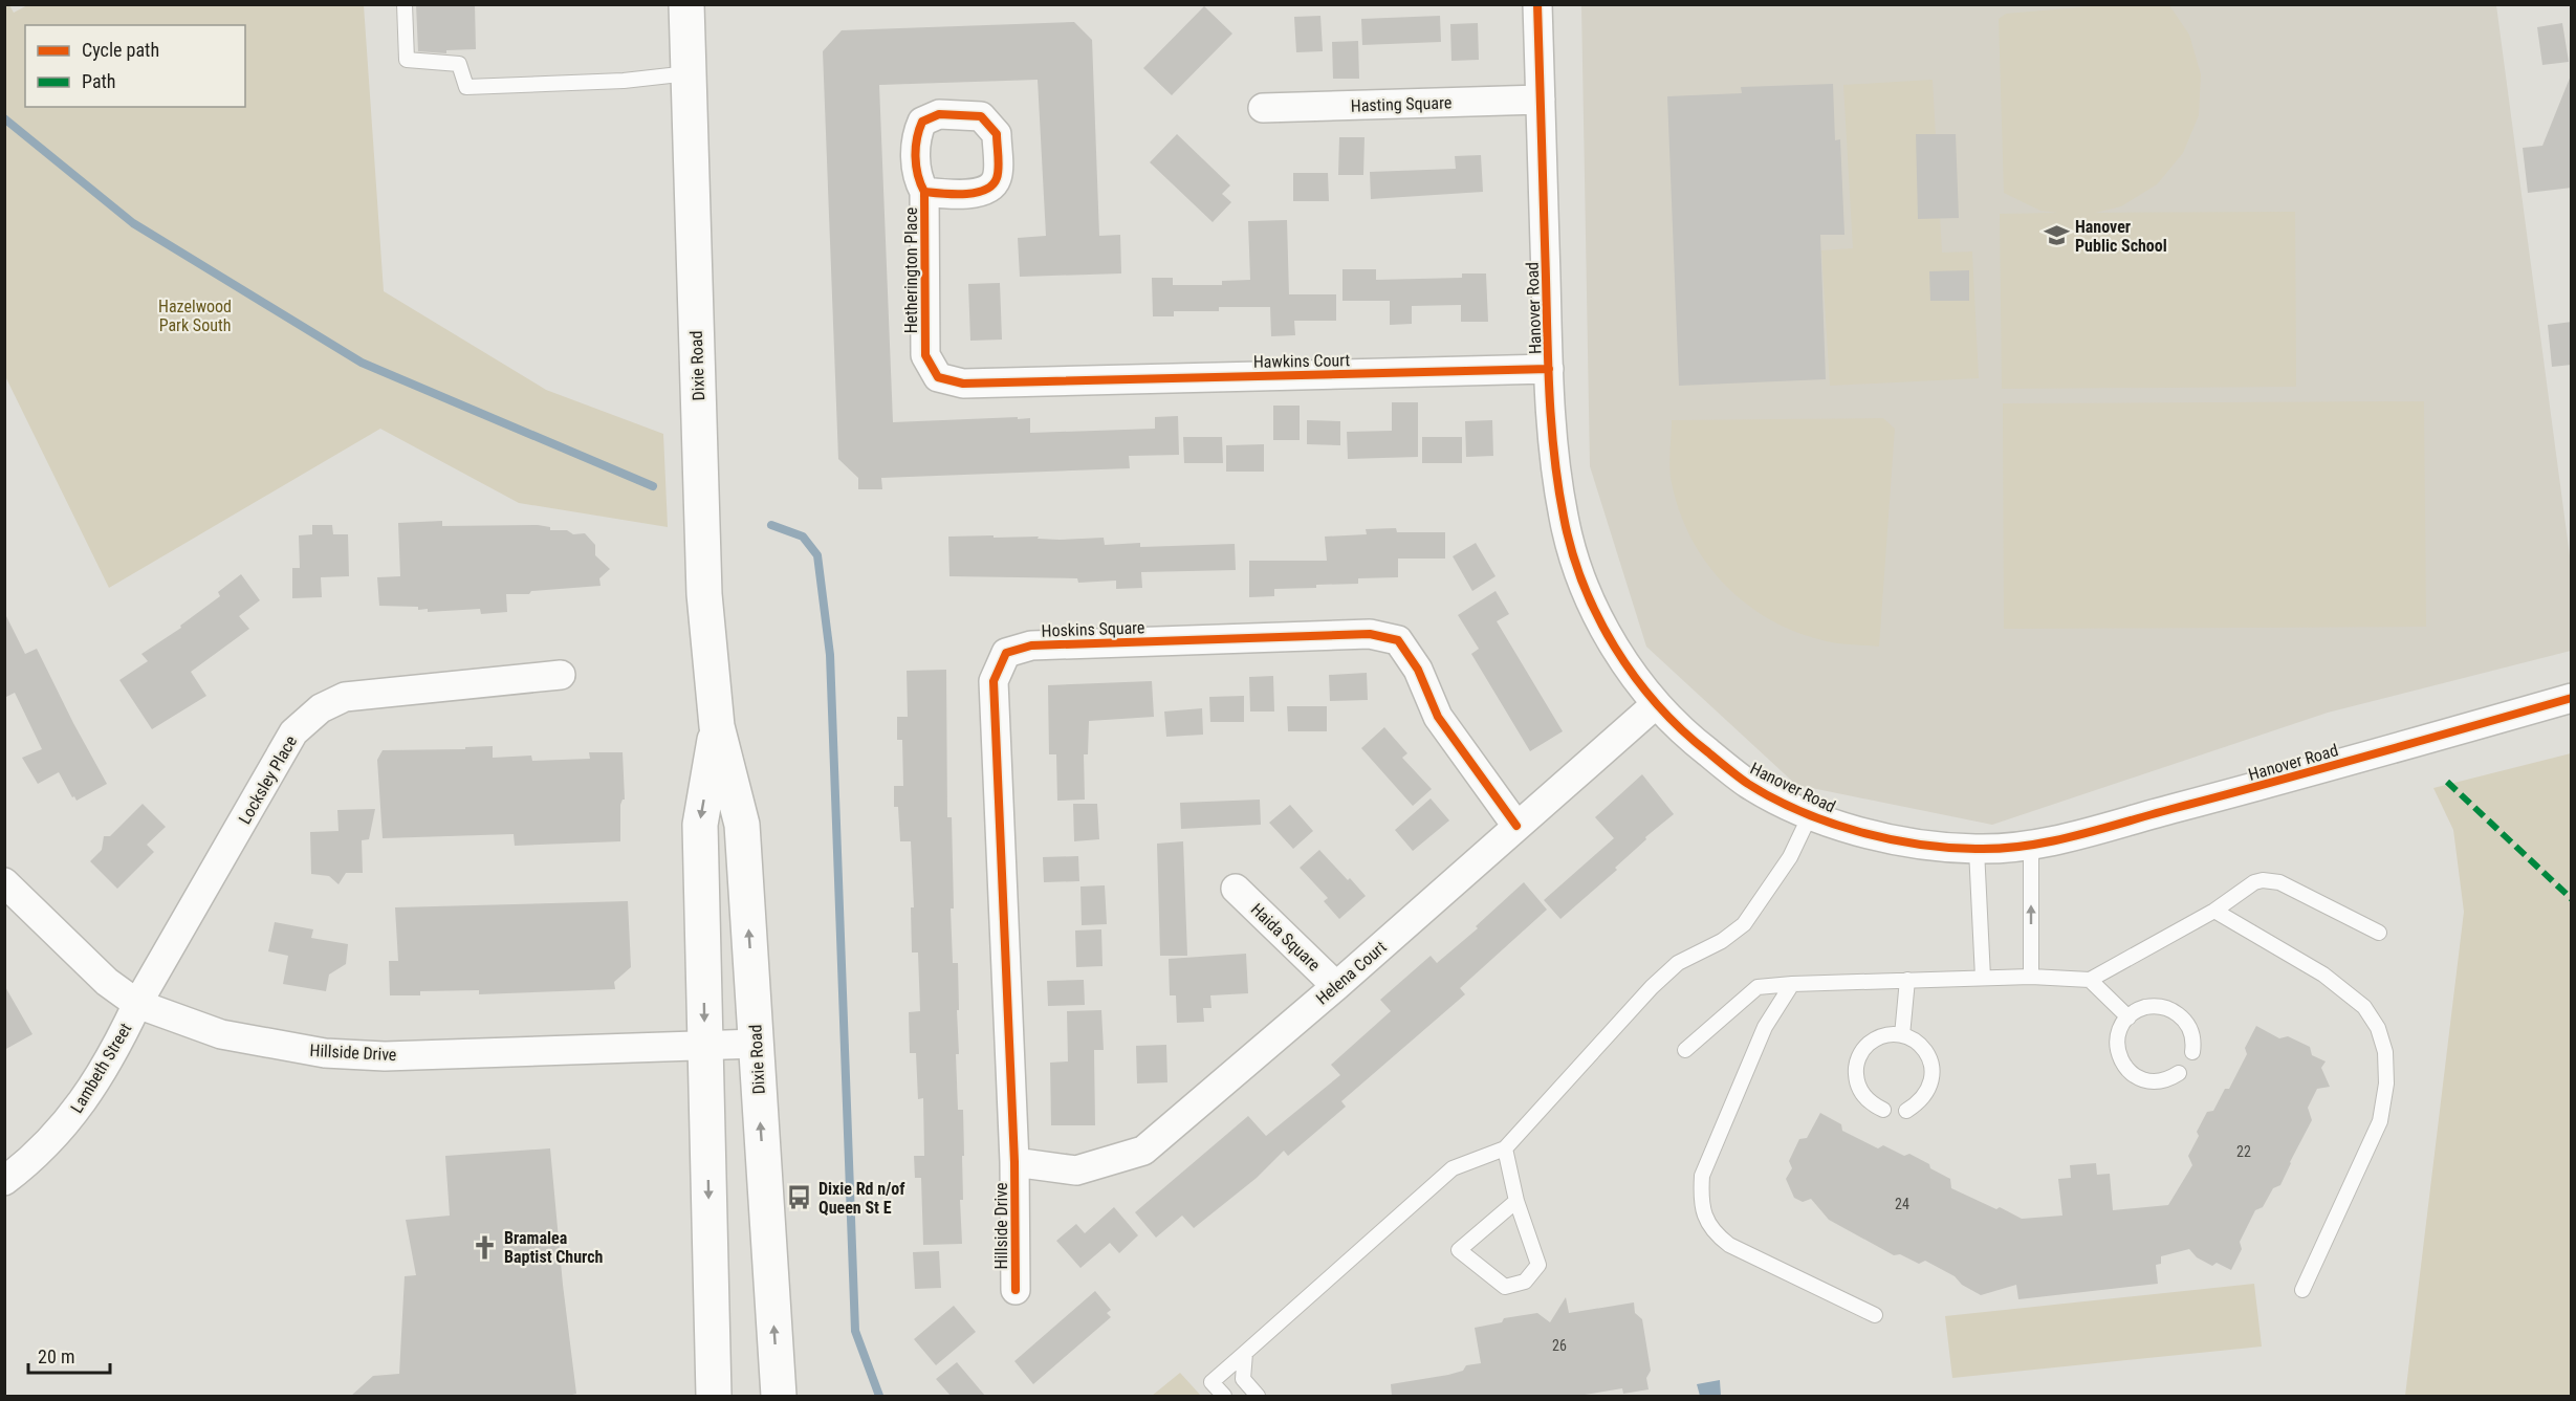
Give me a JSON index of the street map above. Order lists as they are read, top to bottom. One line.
{"streets":{"main road":["Dixie Road"],"street":["Hasting Square","Hetherington Place","Hanover Road","Hawkins Court","Hoskins Square","Locksley Place","Haida Square","Helena Court","Hillside Drive","Lambeth Street"]},"crossings":[["Hasting Square","Hanover Road"],["Hetherington Place","Hawkins Court"],["Hanover Road","Hawkins Court"],["Hanover Road","Helena Court"],["Dixie Road","Hillside Drive"],["Hoskins Square","Helena Court"],["Hoskins Square","Hillside Drive"],["Locksley Place","Hillside Drive"],["Locksley Place","Lambeth Street"],["Haida Square","Helena Court"],["Helena Court","Hillside Drive"],["Hillside Drive","Lambeth Street"]],"parks":["Hazelwood Park South"],"places":{"school or university":["Hanover Public School"],"bus stop":["Dixie Rd n/of Queen St E"],"church":["Bramalea Baptist Church"]},"house_numbers":["22","24","26"],"legend":["Cycle path","Path"],"scale_bar":"20 m"}
